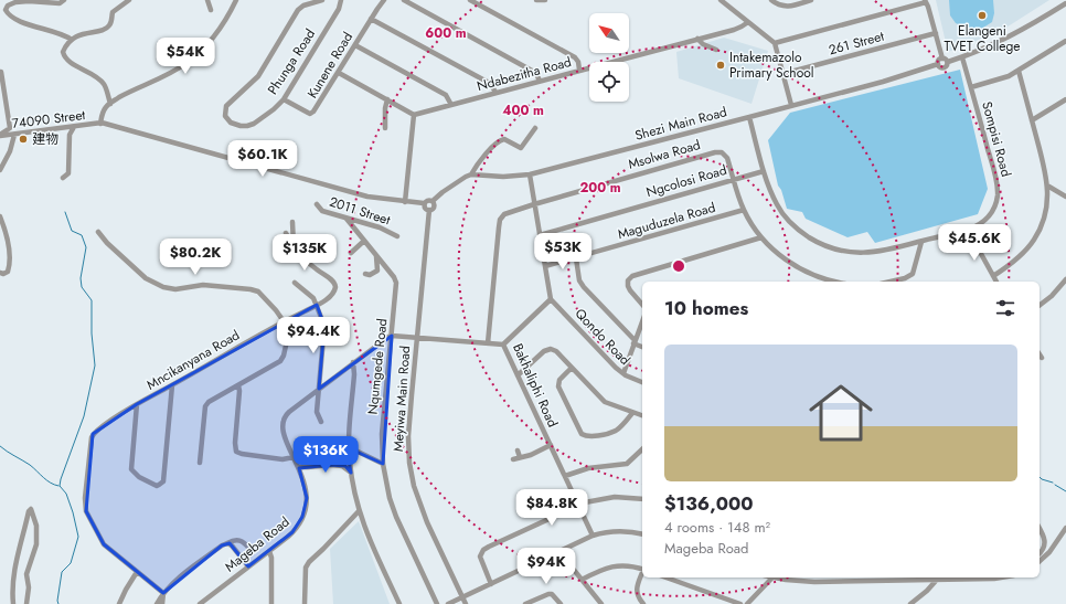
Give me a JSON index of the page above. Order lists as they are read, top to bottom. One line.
{"streets":{"street":["261 Street","Phunga Road","Kunene Road","Ndabezitha Road","74090 Street","Shezi Main Road","Sompisi Road","Msolwa Road","Ngcolosi Road","2011 Street","Maguduzela Road","Qondo Road","Mncikanyana Road","Nqumgede Road","Bakhaliphi Road","Meyiwa Main Road","Mageba Road"]},"crossings":[["Phunga Road","Kunene Road"],["Shezi Main Road","Sompisi Road"],["Sompisi Road","Ngcolosi Road"],["Msolwa Road","Ngcolosi Road"],["Msolwa Road","Maguduzela Road"],["2011 Street","Nqumgede Road"],["Qondo Road","Bakhaliphi Road"],["Nqumgede Road","Mageba Road"]],"places":["Elangeni TVET College","Intakemazolo Primary School","建物"],"north":"top left","page":{"price":["$54K","$60.1K","$45.6K","$53K","$135K","$80.2K","$94.4K","$136K","$84.8K","$94K"],"heading":"10 homes","list":[{"name":"$136,000","note":"4 rooms · 148 m² · Mageba Road"}]},"rings":["600 m","400 m","200 m"]}
